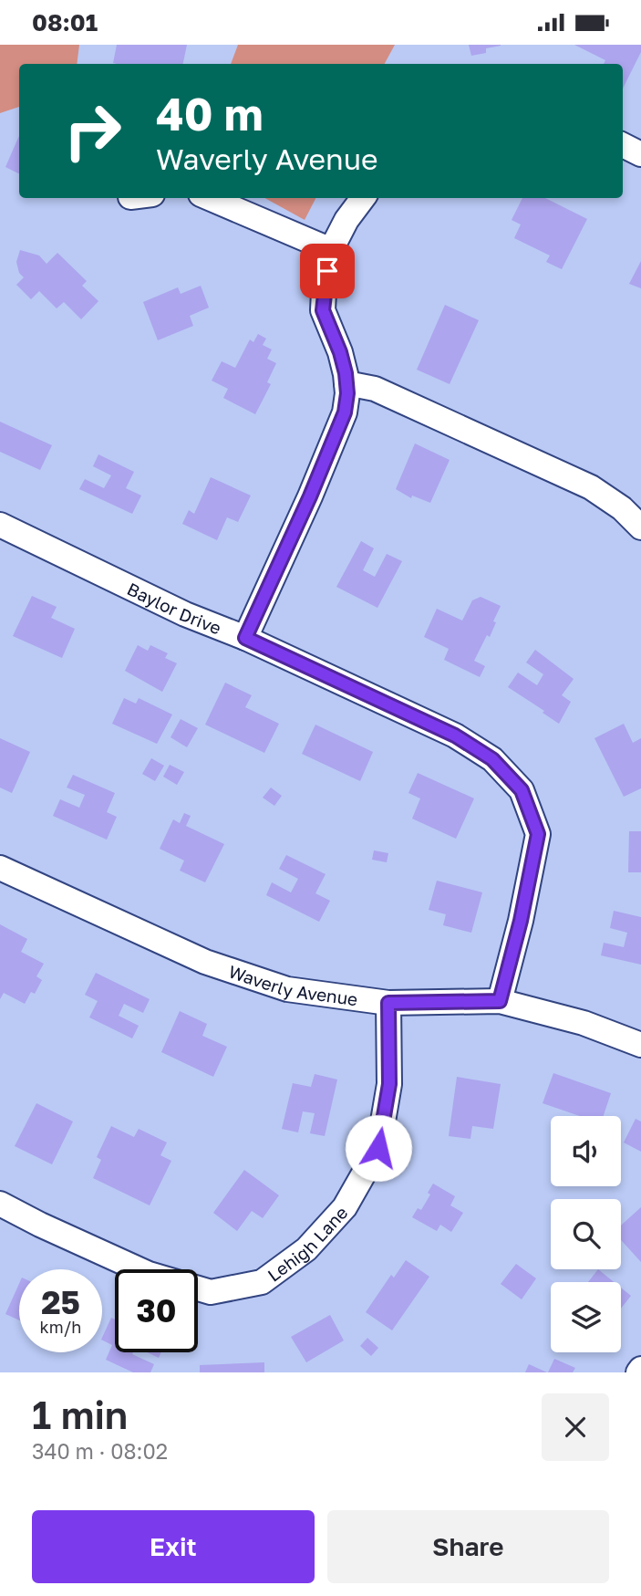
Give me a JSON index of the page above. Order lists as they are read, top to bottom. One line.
{"streets":{"street":["Baylor Drive","Waverly Avenue","Lehigh Lane"]},"crossings":[["Baylor Drive","Waverly Avenue"],["Waverly Avenue","Lehigh Lane"]],"page":{"status":"08:01","turn":["40 m","Waverly Avenue"],"speed":"25 km/h","limit":"30","heading":["1 min","340 m · 08:02"],"buttons":["Exit","Share"]}}
